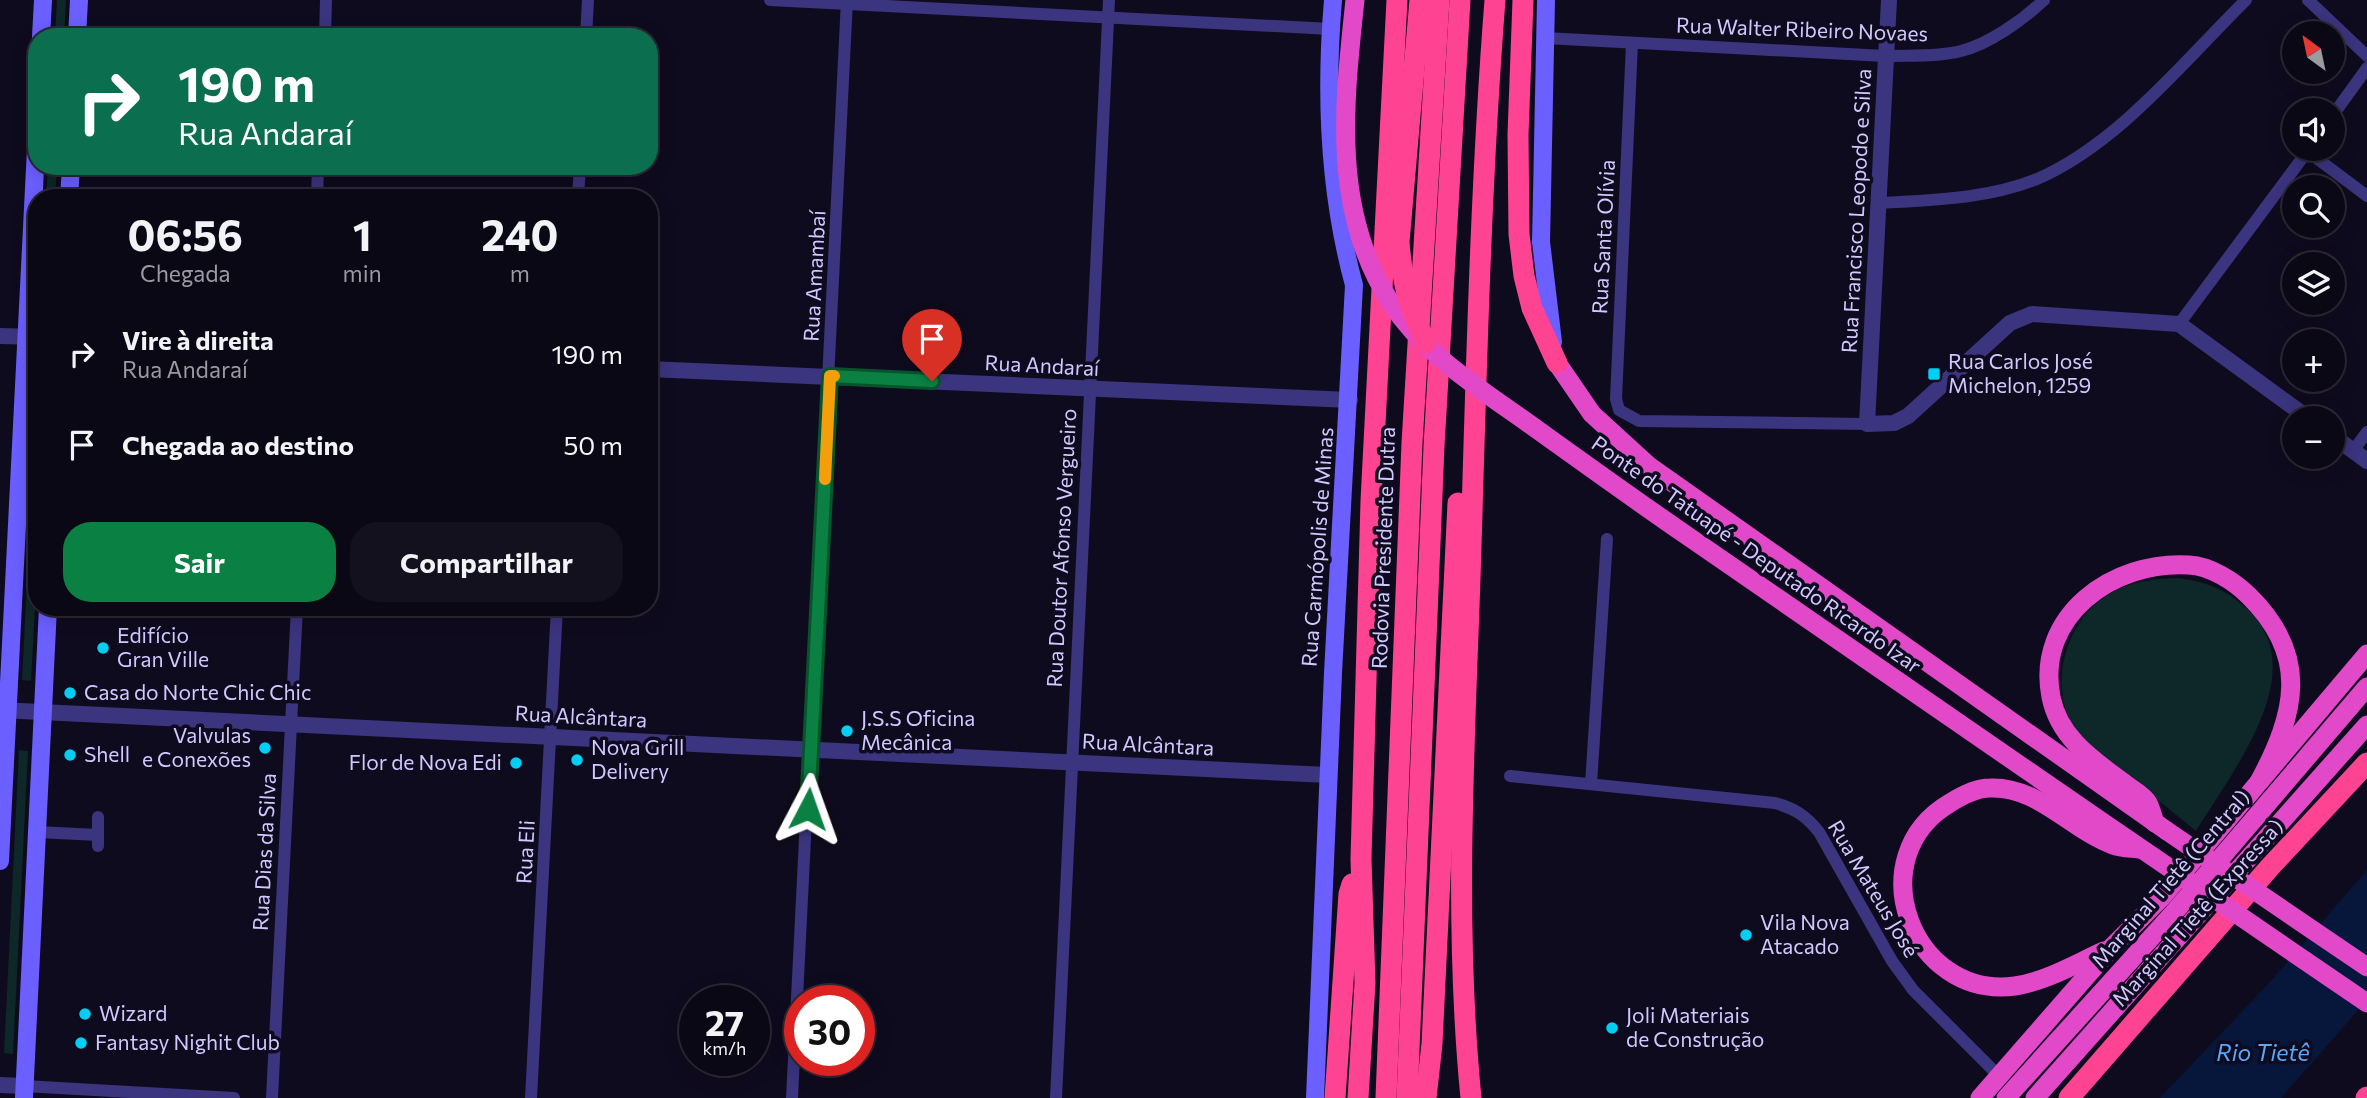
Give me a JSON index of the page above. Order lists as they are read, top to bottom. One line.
{"streets":{"highway":["Rodovia Presidente Dutra","Ponte do Tatuapé - Deputado Ricardo Izar","Marginal Tietê (Central)","Marginal Tietê (Expressa)"],"main road":["Rua Carmópolis de Minas"],"street":["Rua Walter Ribeiro Novaes","Rua Francisco Leopodo e Silva","Rua Santa Olívia","Rua Amambaí","Rua Andaraí","Rua Doutor Afonso Vergueiro","Rua Alcântara","Rua Dias da Silva","Rua Eli","Rua Mateus José"]},"crossings":[["Rua Walter Ribeiro Novaes","Rua Francisco Leopodo e Silva"],["Rua Walter Ribeiro Novaes","Rua Santa Olívia"],["Rua Francisco Leopodo e Silva","Rua Santa Olívia"],["Rua Amambaí","Rua Andaraí"],["Rua Amambaí","Rua Alcântara"],["Rua Andaraí","Rua Carmópolis de Minas"],["Rua Andaraí","Rua Doutor Afonso Vergueiro"],["Rua Carmópolis de Minas","Rua Alcântara"],["Rua Doutor Afonso Vergueiro","Rua Alcântara"],["Rua Alcântara","Rua Dias da Silva"],["Rua Alcântara","Rua Eli"]],"water":["Rio Tietê"],"places":{"transit":["Rua Carlos José Michelon, 1259"],"other":["Edifício Gran Ville","Casa do Norte Chic Chic","J.S.S Oficina Mecânica","Valvulas e Conexões","Shell","Nova Grill Delivery","Flor de Nova Edi","Vila Nova Atacado","Wizard","Joli Materiais de Construção","Fantasy Nighit Club"]},"north":"top left","page":{"map_buttons":["+","−"],"turn":["190 m","Rua Andaraí"],"eta":["06:56","Chegada","1","min","240","m"],"list":[{"name":"Vire à direita","note":"Rua Andaraí","value":"190 m"},{"name":"Chegada ao destino","value":"50 m"}],"buttons":["Sair","Compartilhar"],"speed":"27 km/h","limit":"30"}}
